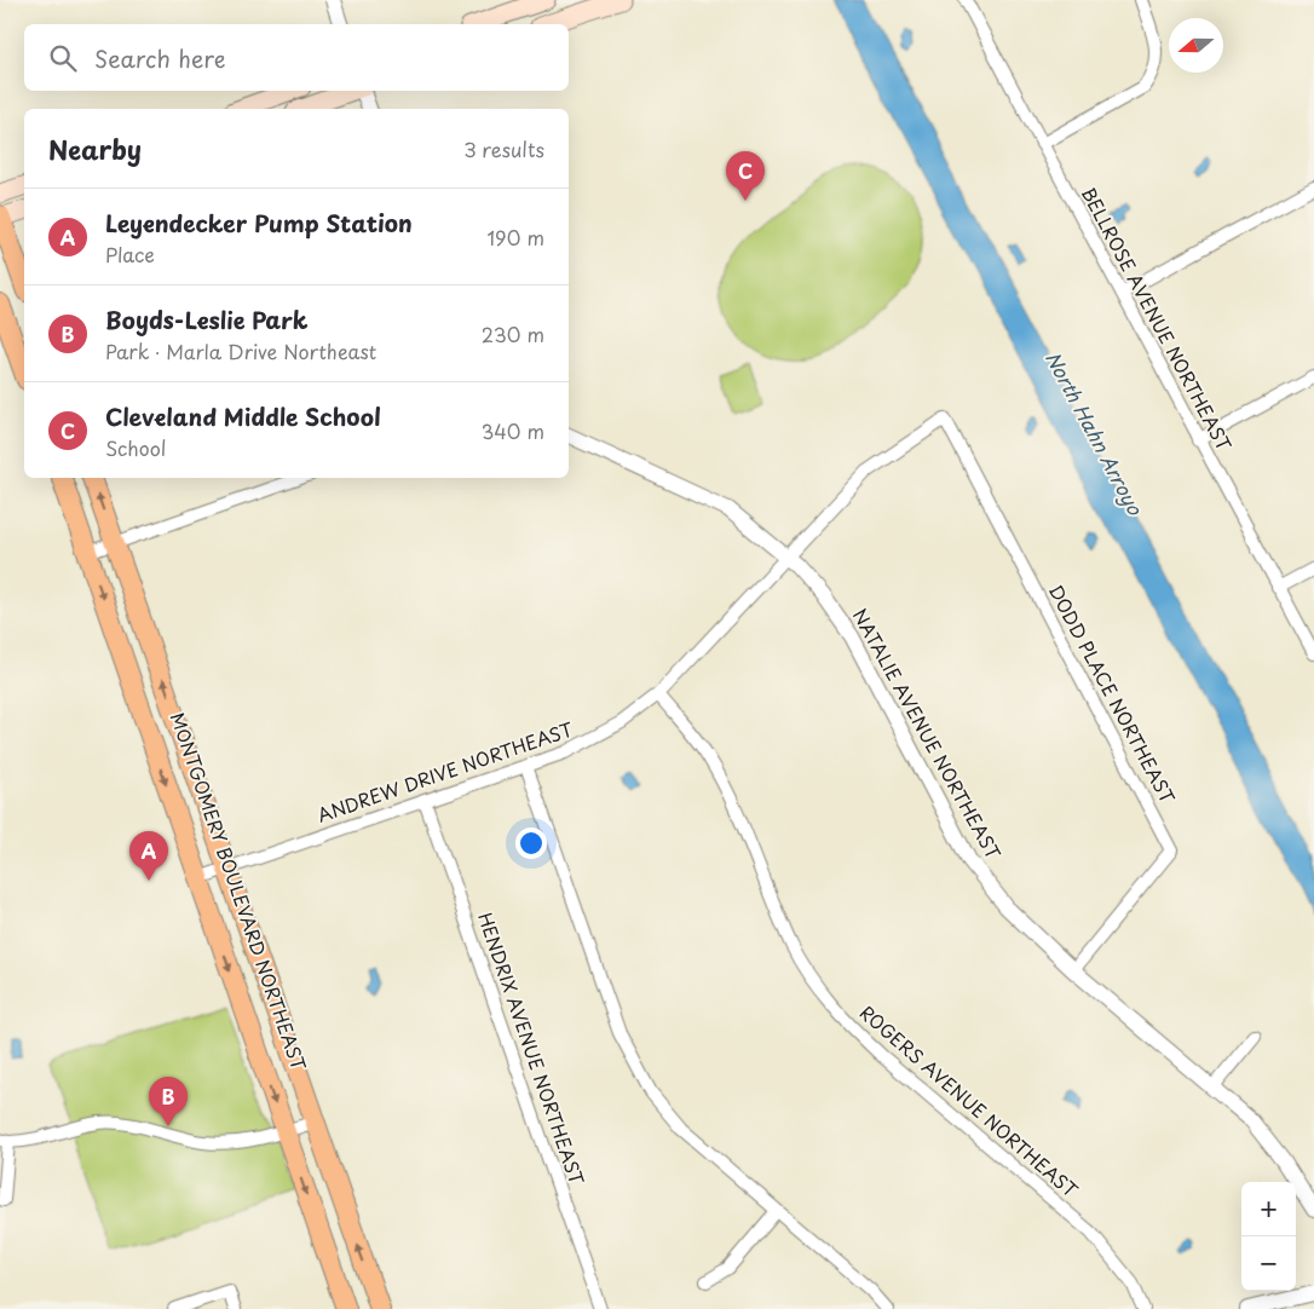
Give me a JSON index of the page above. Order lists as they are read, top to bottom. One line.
{"streets":{"main road":["MONTGOMERY BOULEVARD NORTHEAST"],"street":["BELLROSE AVENUE NORTHEAST","DODD PLACE NORTHEAST","NATALIE AVENUE NORTHEAST","ANDREW DRIVE NORTHEAST","HENDRIX AVENUE NORTHEAST","ROGERS AVENUE NORTHEAST"]},"crossings":[["DODD PLACE NORTHEAST","NATALIE AVENUE NORTHEAST"],["DODD PLACE NORTHEAST","ANDREW DRIVE NORTHEAST"],["NATALIE AVENUE NORTHEAST","ANDREW DRIVE NORTHEAST"],["ANDREW DRIVE NORTHEAST","MONTGOMERY BOULEVARD NORTHEAST"],["ANDREW DRIVE NORTHEAST","HENDRIX AVENUE NORTHEAST"],["ANDREW DRIVE NORTHEAST","ROGERS AVENUE NORTHEAST"]],"water":["North Hahn Arroyo"],"north":"left","page":{"search":"Search here","heading":["Nearby","3 results"],"pins":["C","A","B"],"list":[{"mark":"A","name":"Leyendecker Pump Station","note":"Place","value":"190 m"},{"mark":"B","name":"Boyds-Leslie Park","note":"Park · Marla Drive Northeast","value":"230 m"},{"mark":"C","name":"Cleveland Middle School","note":"School","value":"340 m"}],"map_buttons":["+","−"]}}
